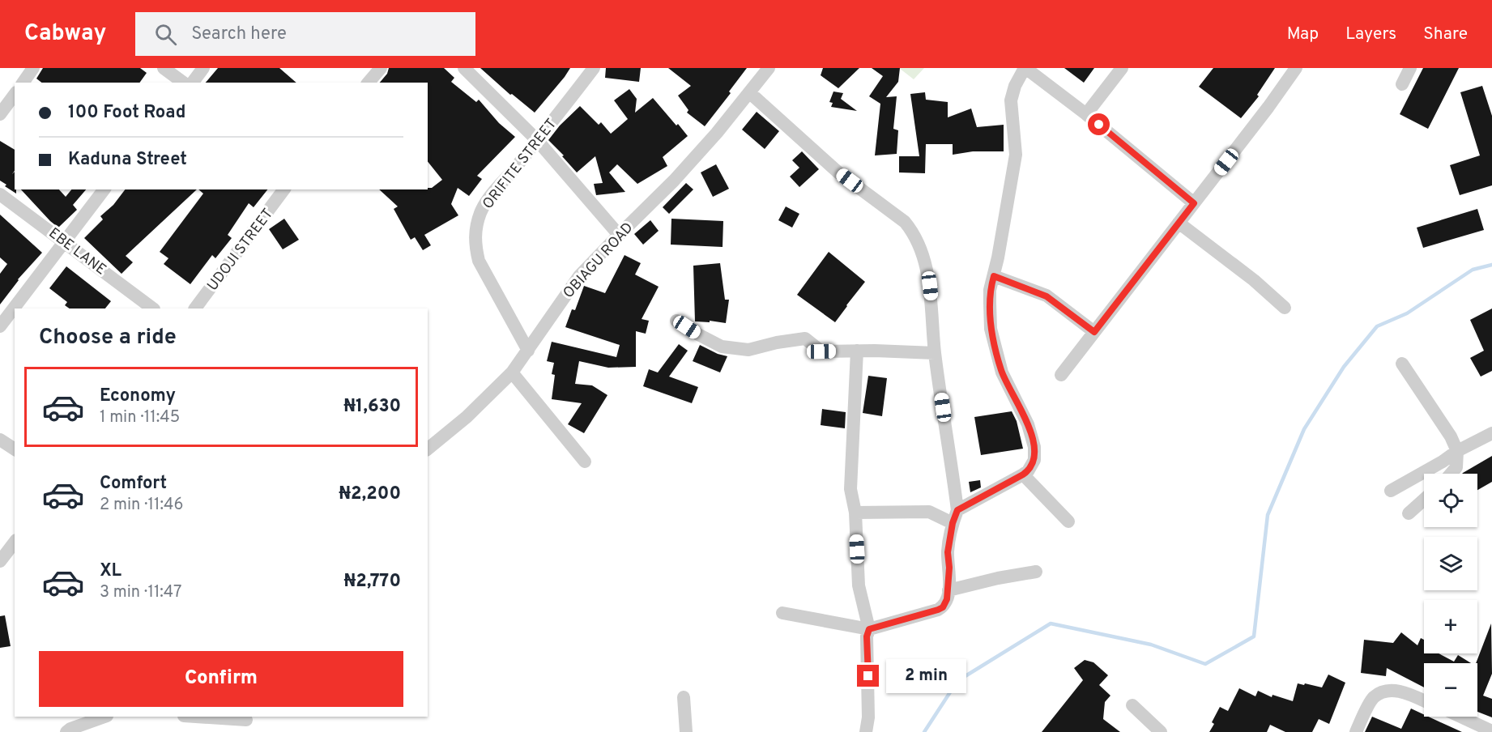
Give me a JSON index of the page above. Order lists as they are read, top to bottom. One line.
{"streets":{"street":["ORIFITE STREET","UDOJI STREET","EBE LANE","OBIAGU ROAD"]},"crossings":[["ORIFITE STREET","OBIAGU ROAD"]],"page":{"header":"Cabway","search":"Search here","nav":["Map","Layers","Share"],"banner":["100 Foot Road","Kaduna Street"],"heading":"Choose a ride","list":[{"name":"Economy","note":"1 min · 11:45","value":"₦1,630"},{"name":"Comfort","note":"2 min · 11:46","value":"₦2,200"},{"name":"XL","note":"3 min · 11:47","value":"₦2,770"}],"map_buttons":["+","−"],"buttons":"Confirm","bubble":"2 min"}}
